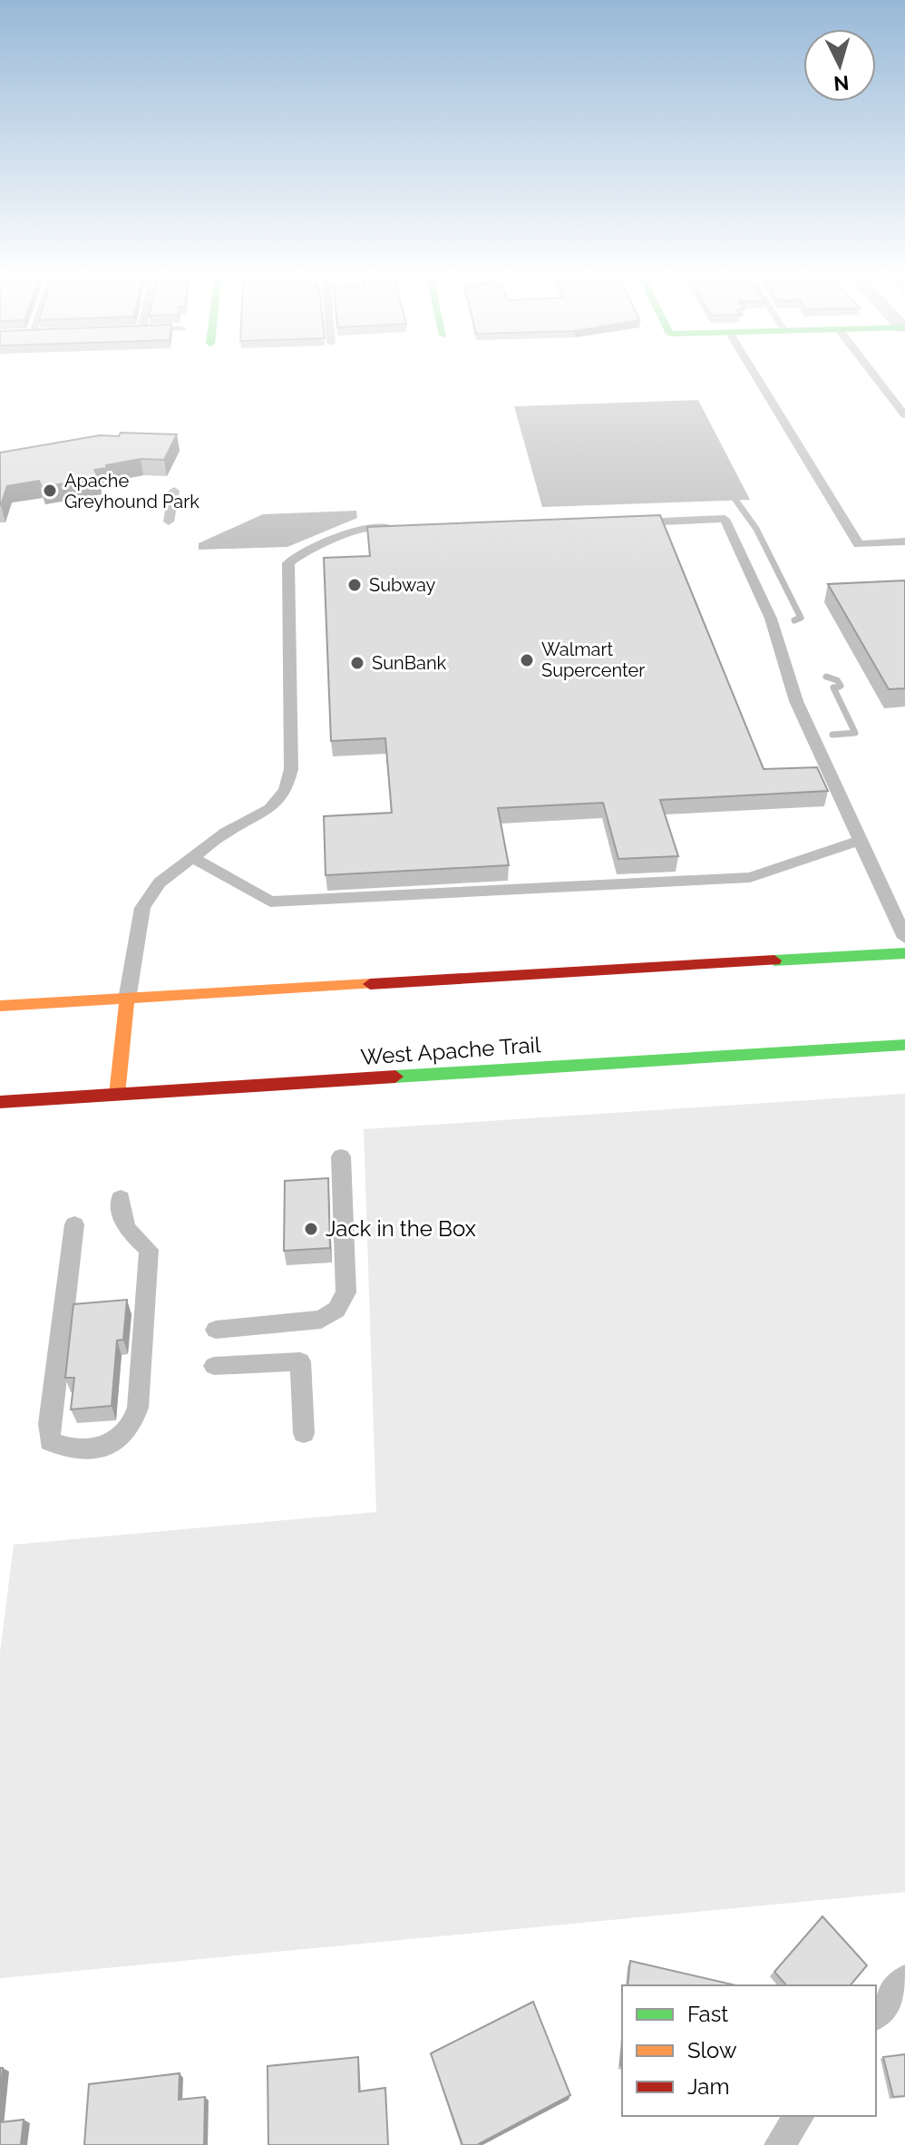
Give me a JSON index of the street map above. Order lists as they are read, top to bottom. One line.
{"streets":{"main road":["West Apache Trail"]},"places":["Apache Greyhound Park","Subway","Walmart Supercenter","SunBank","Jack in the Box"],"legend":["Fast","Slow","Jam"],"north":"bottom"}
